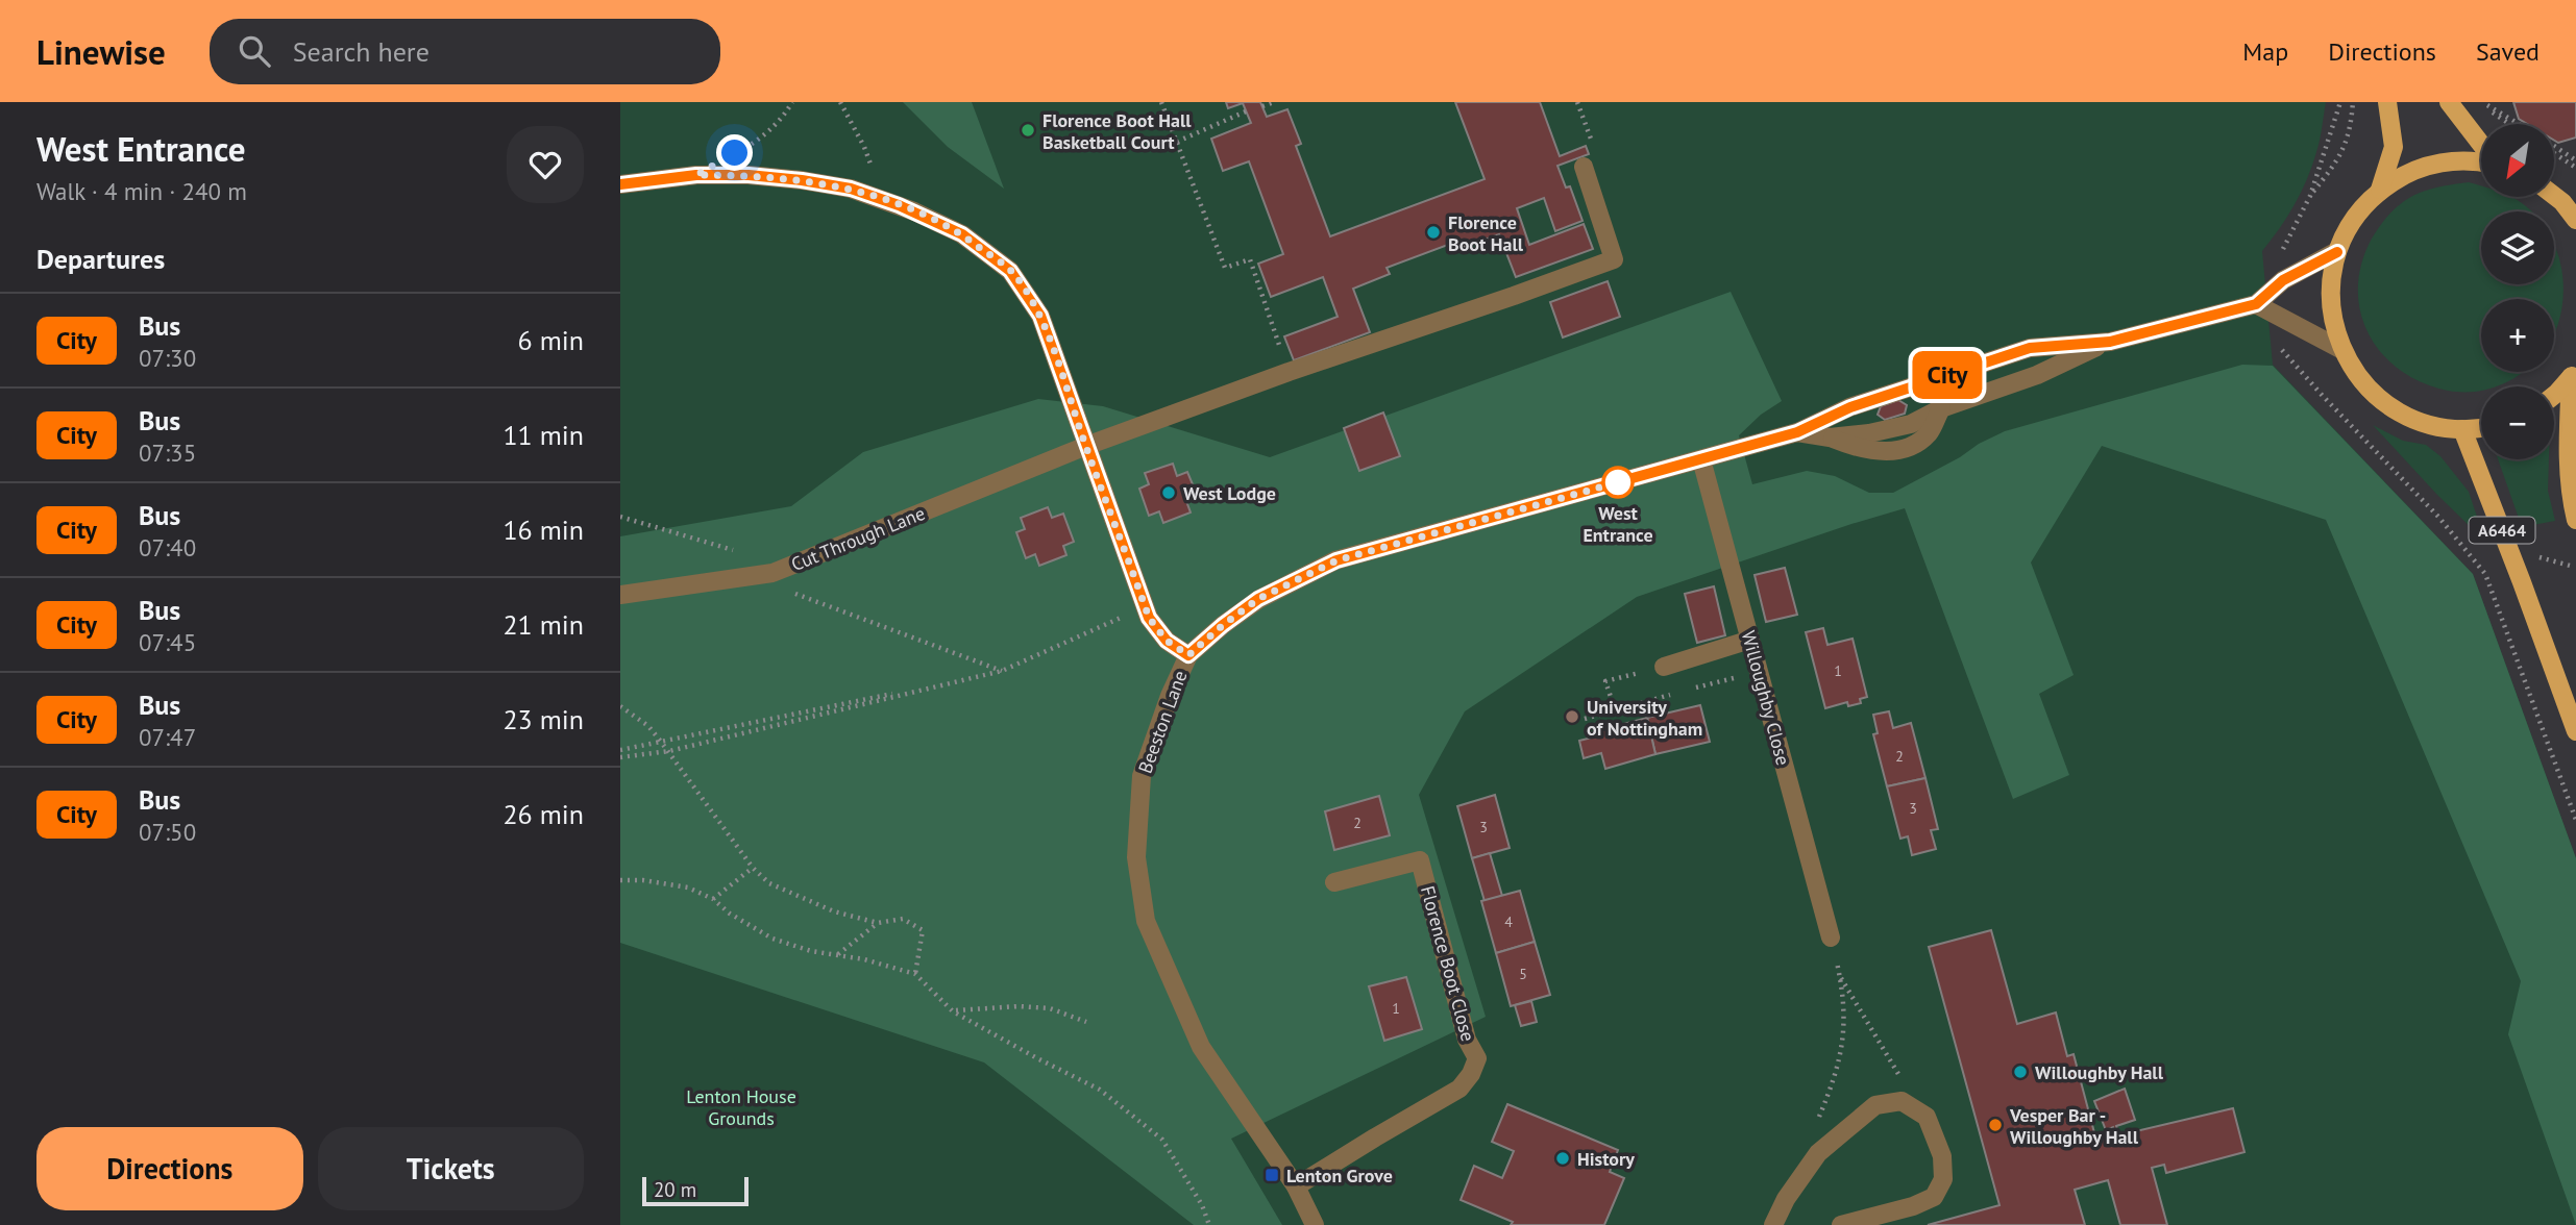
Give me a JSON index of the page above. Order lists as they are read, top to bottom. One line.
{"streets":{"main road":["A6464"],"street":["Cut Through Lane","Willoughby Close","Beeston Lane","Florence Boot Close"]},"crossings":[["Willoughby Close","Beeston Lane"],["Beeston Lane","Florence Boot Close"]],"parks":["Lenton House Grounds"],"places":{"other":["Florence Boot Hall Basketball Court","Florence Boot Hall","West Entrance","West Lodge","University of Nottingham","Willoughby Hall","Vesper Bar - Willoughby Hall","History"],"transit":["Lenton Grove"]},"lines":["bus line City"],"house_numbers":["1","2","3","2","3","4","5","1"],"scale_bar":"20 m","north":"bottom left","page":{"header":"Linewise","search":"Search here","nav":["Map","Directions","Saved"],"heading":[["West Entrance","Walk · 4 min · 240 m"],"Departures"],"on_map":"City","map_buttons":["+","−"],"list":[{"mark":"City","name":"Bus","note":"07:30","value":"6 min"},{"mark":"City","name":"Bus","note":"07:35","value":"11 min"},{"mark":"City","name":"Bus","note":"07:40","value":"16 min"},{"mark":"City","name":"Bus","note":"07:45","value":"21 min"},{"mark":"City","name":"Bus","note":"07:47","value":"23 min"},{"mark":"City","name":"Bus","note":"07:50","value":"26 min"}],"buttons":["Directions","Tickets"],"scale":"20 m"}}
